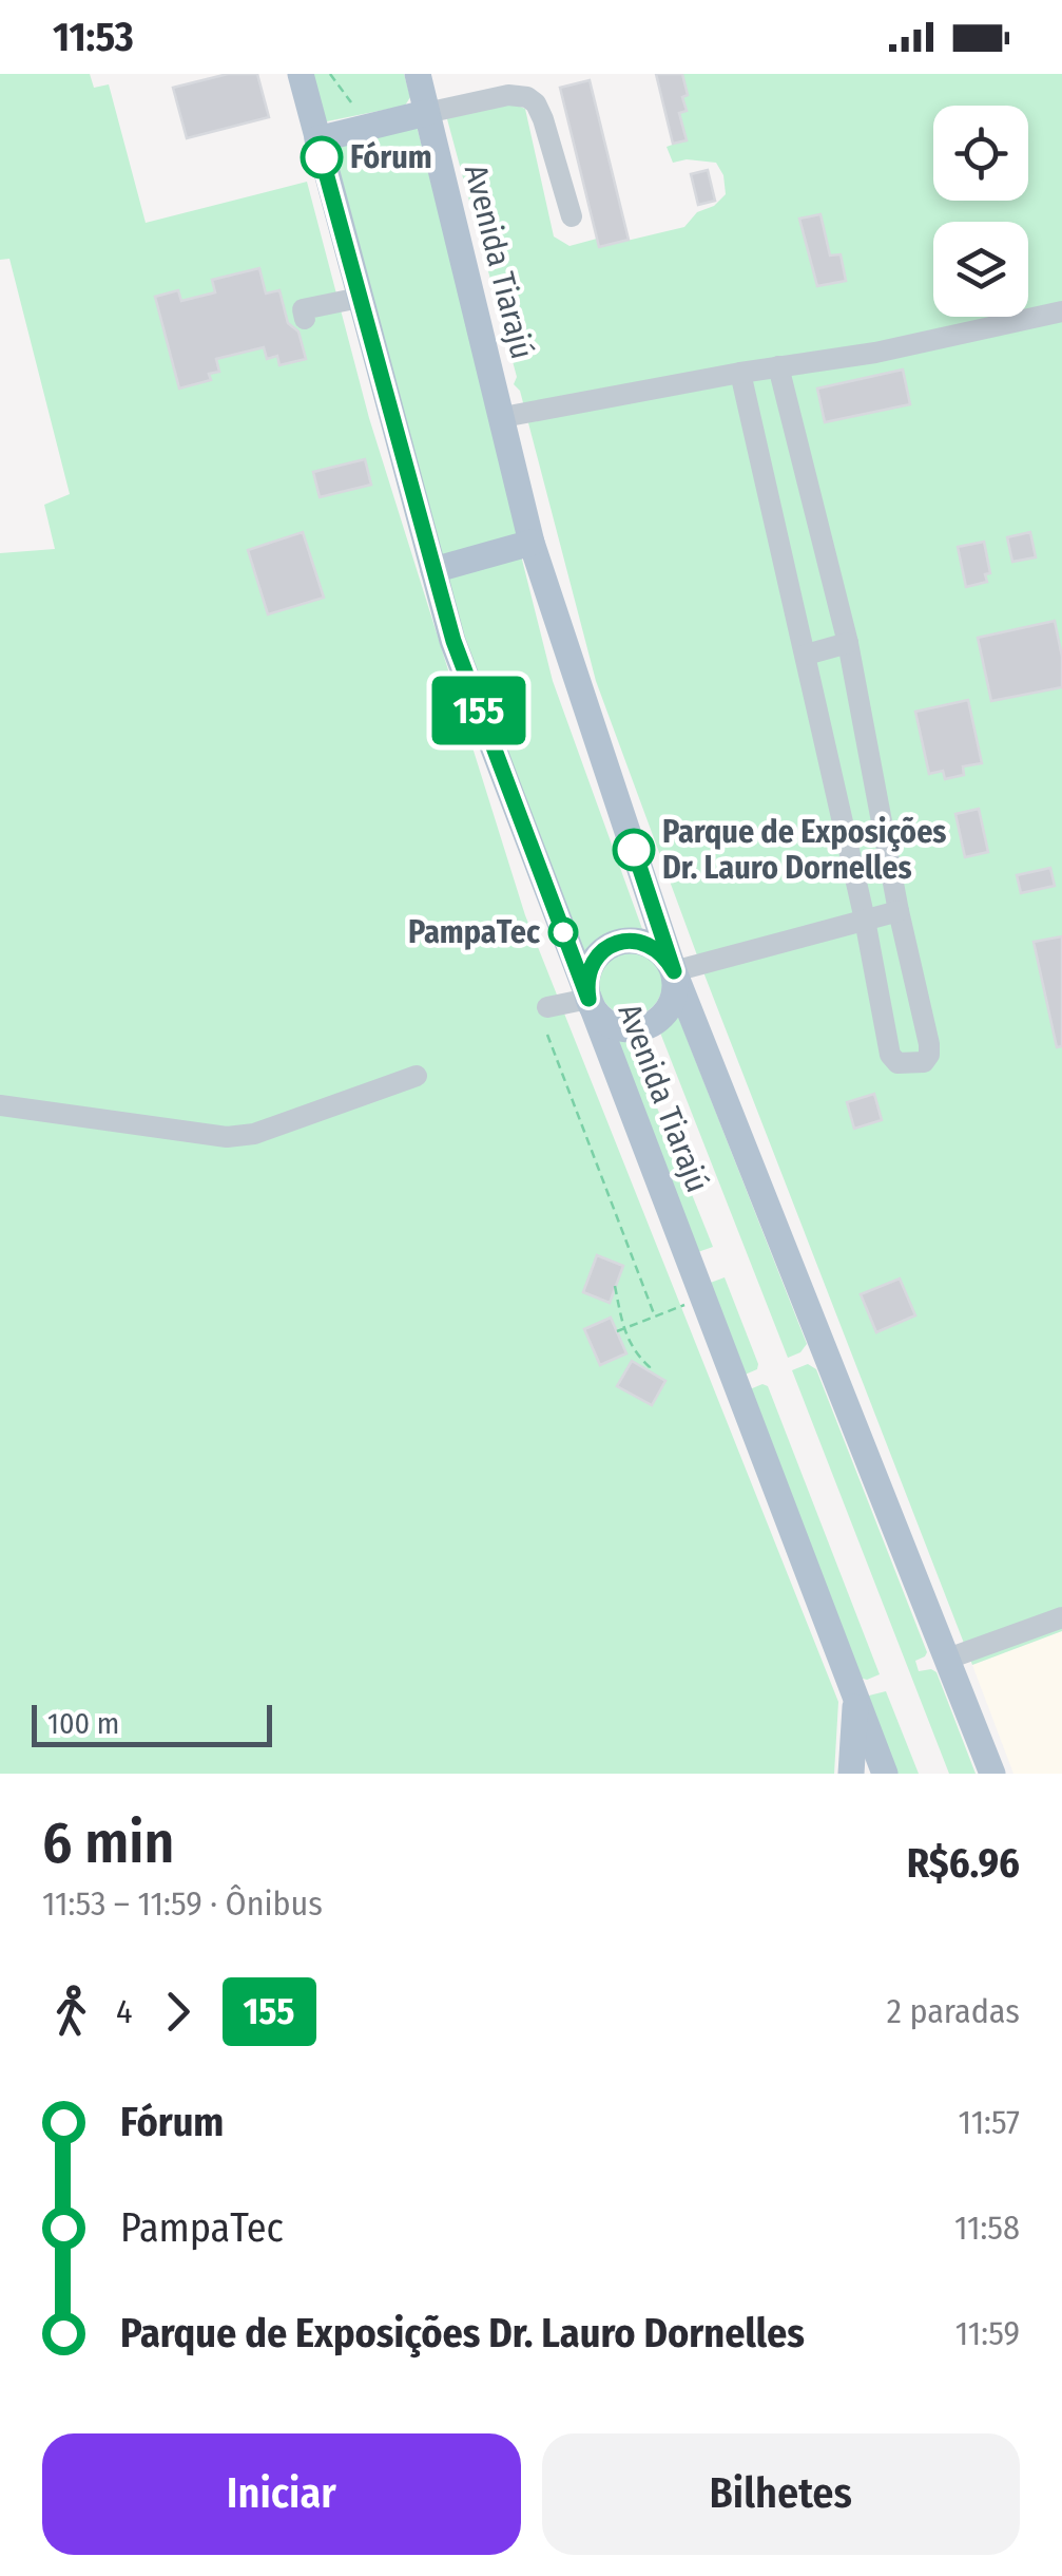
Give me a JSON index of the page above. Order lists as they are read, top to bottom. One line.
{"streets":{"main road":["Avenida Tiarajú"]},"places":["Fórum","Parque de Exposições Dr. Lauro Dornelles","PampaTec"],"lines":["bus line 155"],"scale_bar":"100 m","page":{"status":"11:53","on_map":"155","scale":"100 m","heading":["6 min","11:53 – 11:59 · Ônibus","R$6.96"],"legs":["4","155","2 paradas"],"list":[{"name":"Fórum","value":"11:57"},{"name":"PampaTec","value":"11:58"},{"name":"Parque de Exposições Dr. Lauro Dornelles","value":"11:59"}],"buttons":["Iniciar","Bilhetes"]}}
